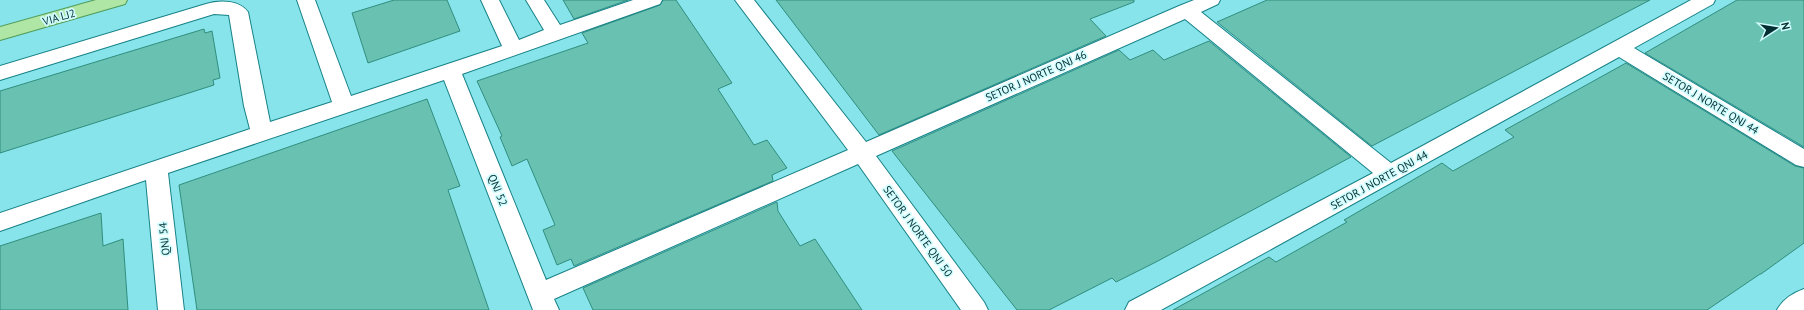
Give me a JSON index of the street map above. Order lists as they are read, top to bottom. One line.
{"streets":{"main road":["VIA LJ2"],"street":["SETOR J NORTE QNJ 46","SETOR J NORTE QNJ 44","QNJ 52","SETOR J NORTE QNJ 50","QNJ 54"]},"crossings":[["SETOR J NORTE QNJ 46","QNJ 52"],["SETOR J NORTE QNJ 46","SETOR J NORTE QNJ 50"]],"north":"right"}
